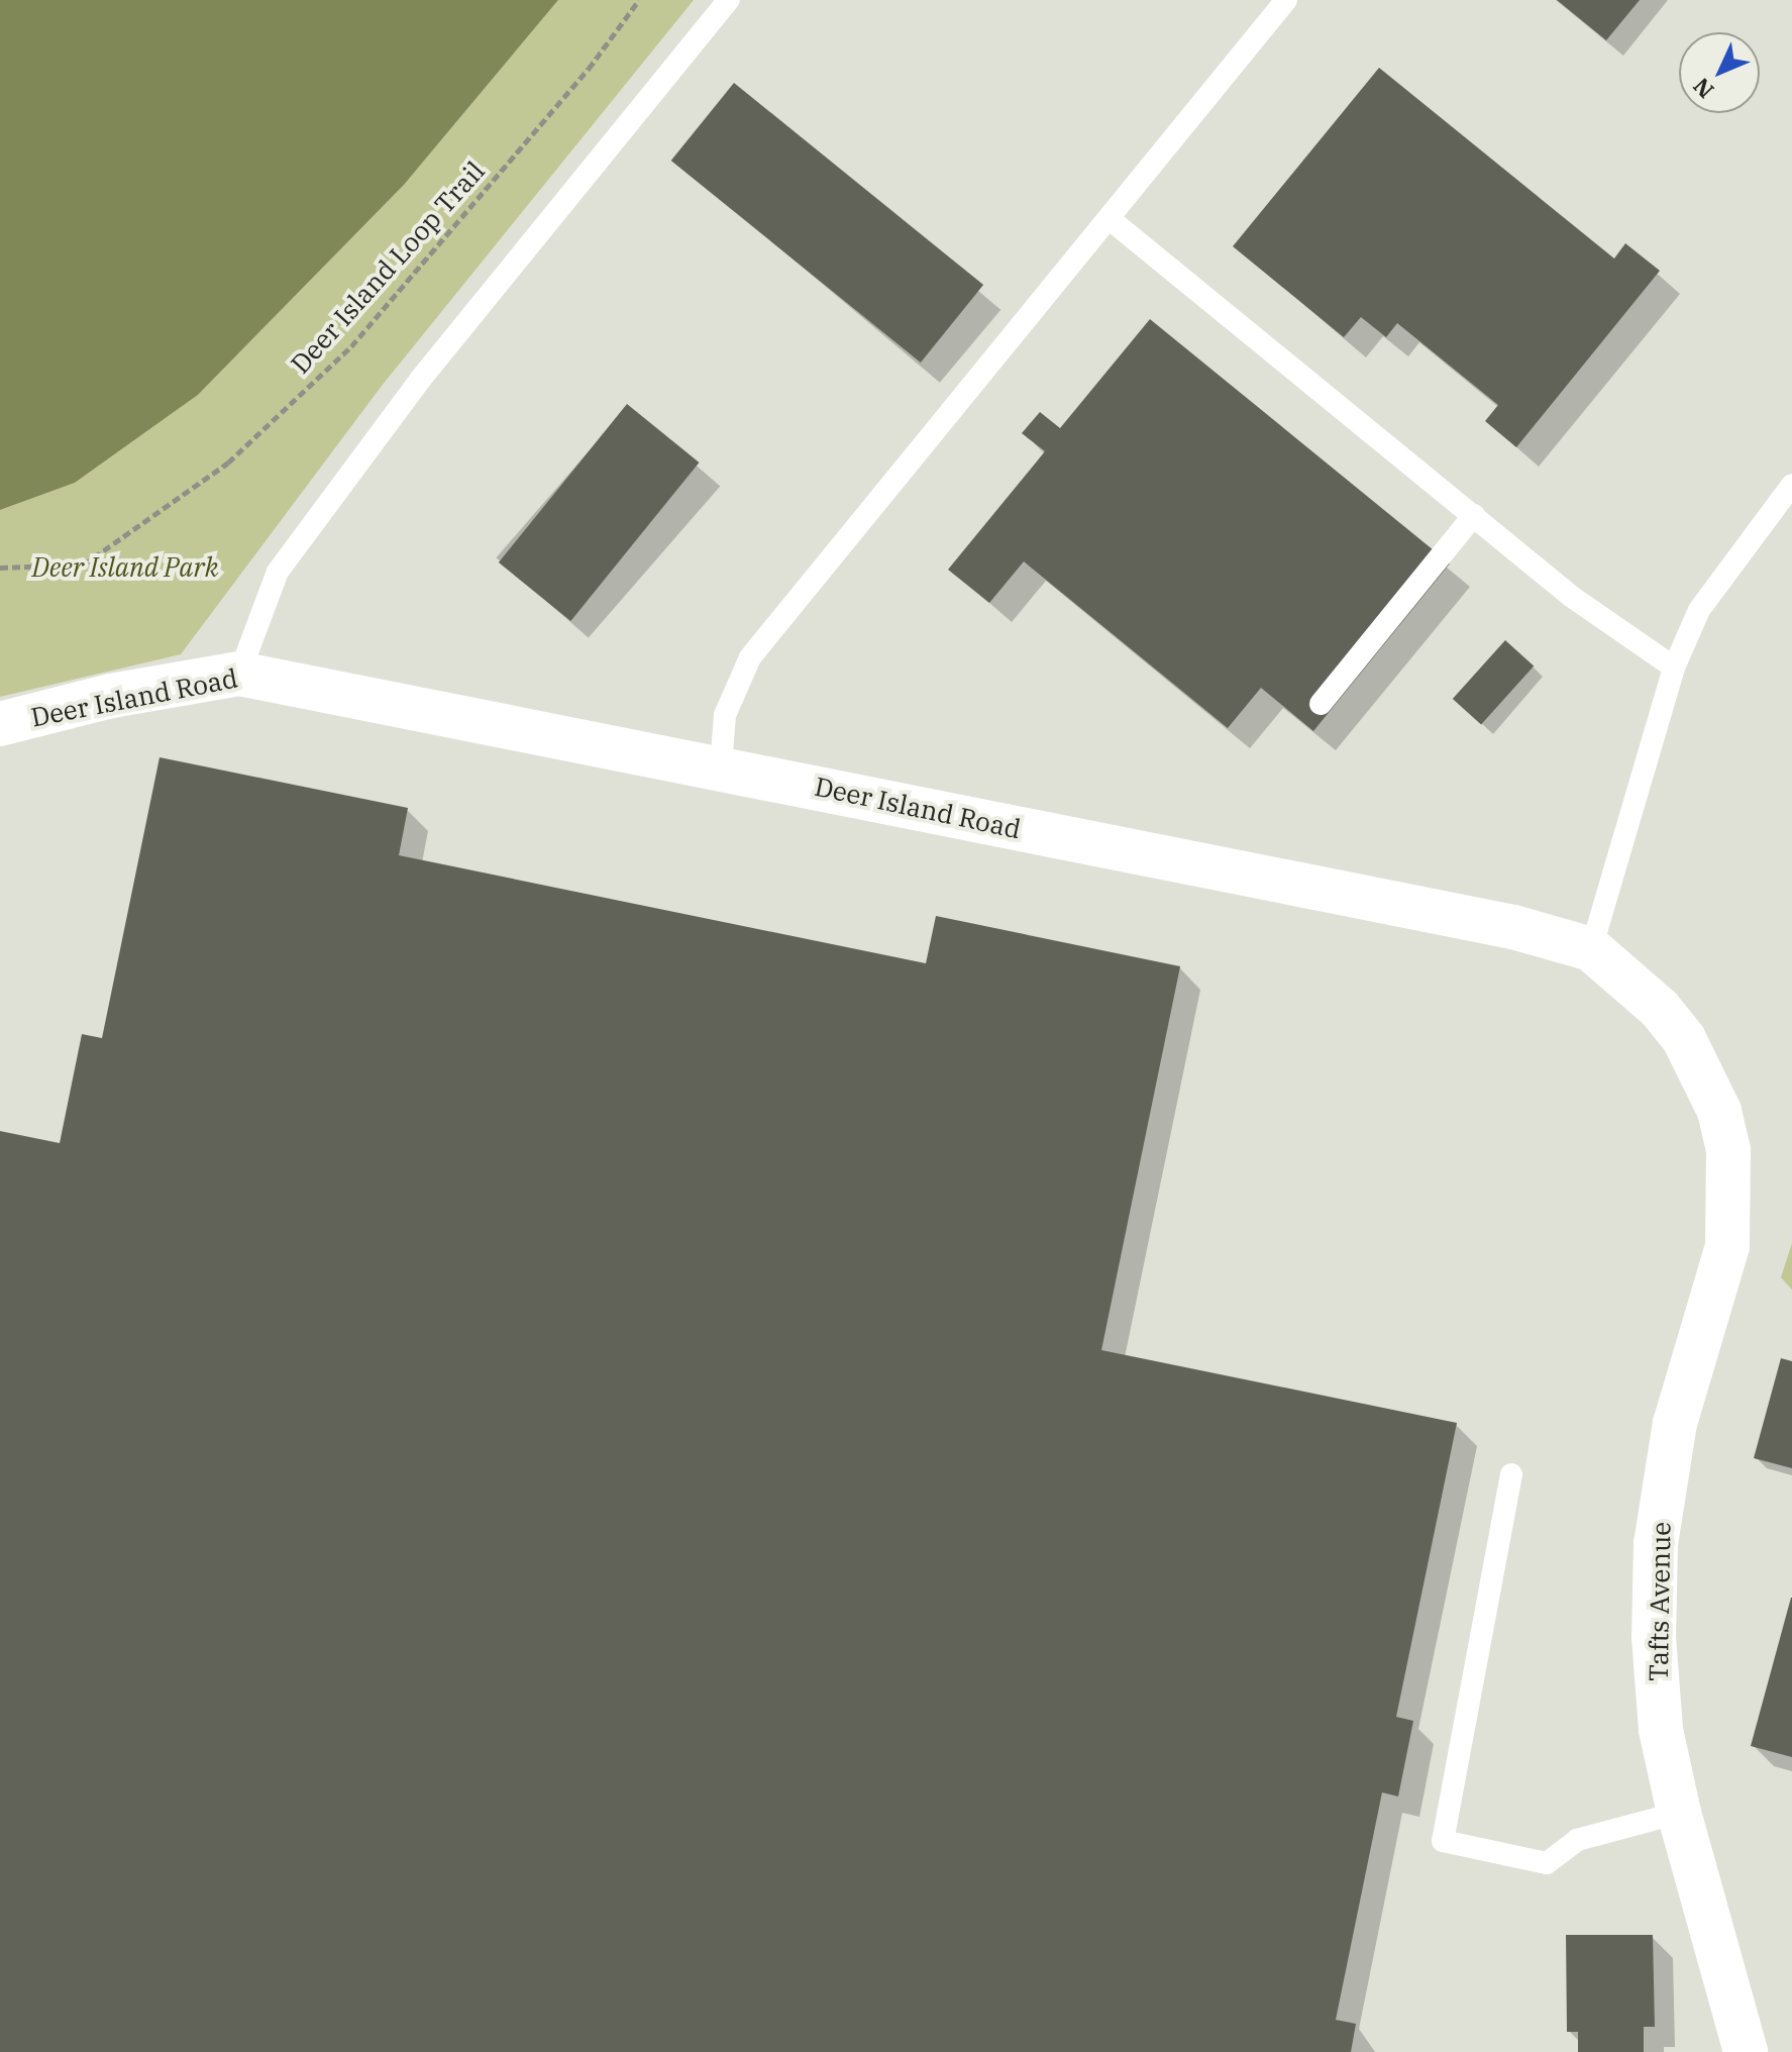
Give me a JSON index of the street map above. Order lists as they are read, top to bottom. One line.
{"streets":{"street":["Deer Island Road","Tafts Avenue"],"path":["Deer Island Loop Trail"]},"crossings":[["Deer Island Road","Tafts Avenue"]],"parks":["Deer Island Park"],"north":"bottom left"}
